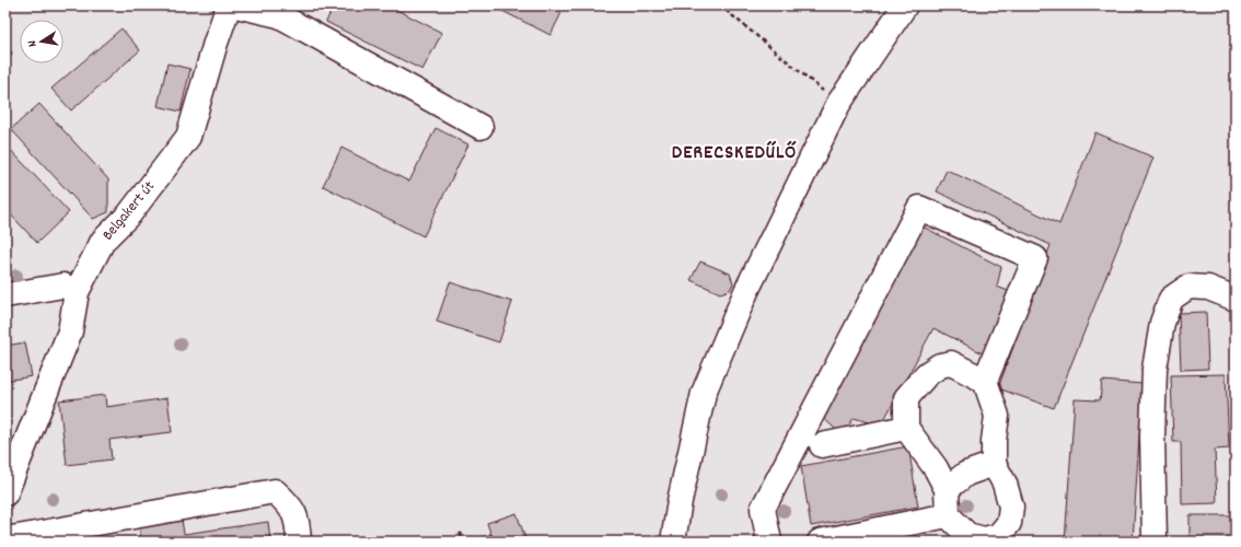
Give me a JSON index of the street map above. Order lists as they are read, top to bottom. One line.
{"streets":{"street":["Belgakert út"]},"districts":["DERECSKEDŰLŐ"],"north":"left"}
